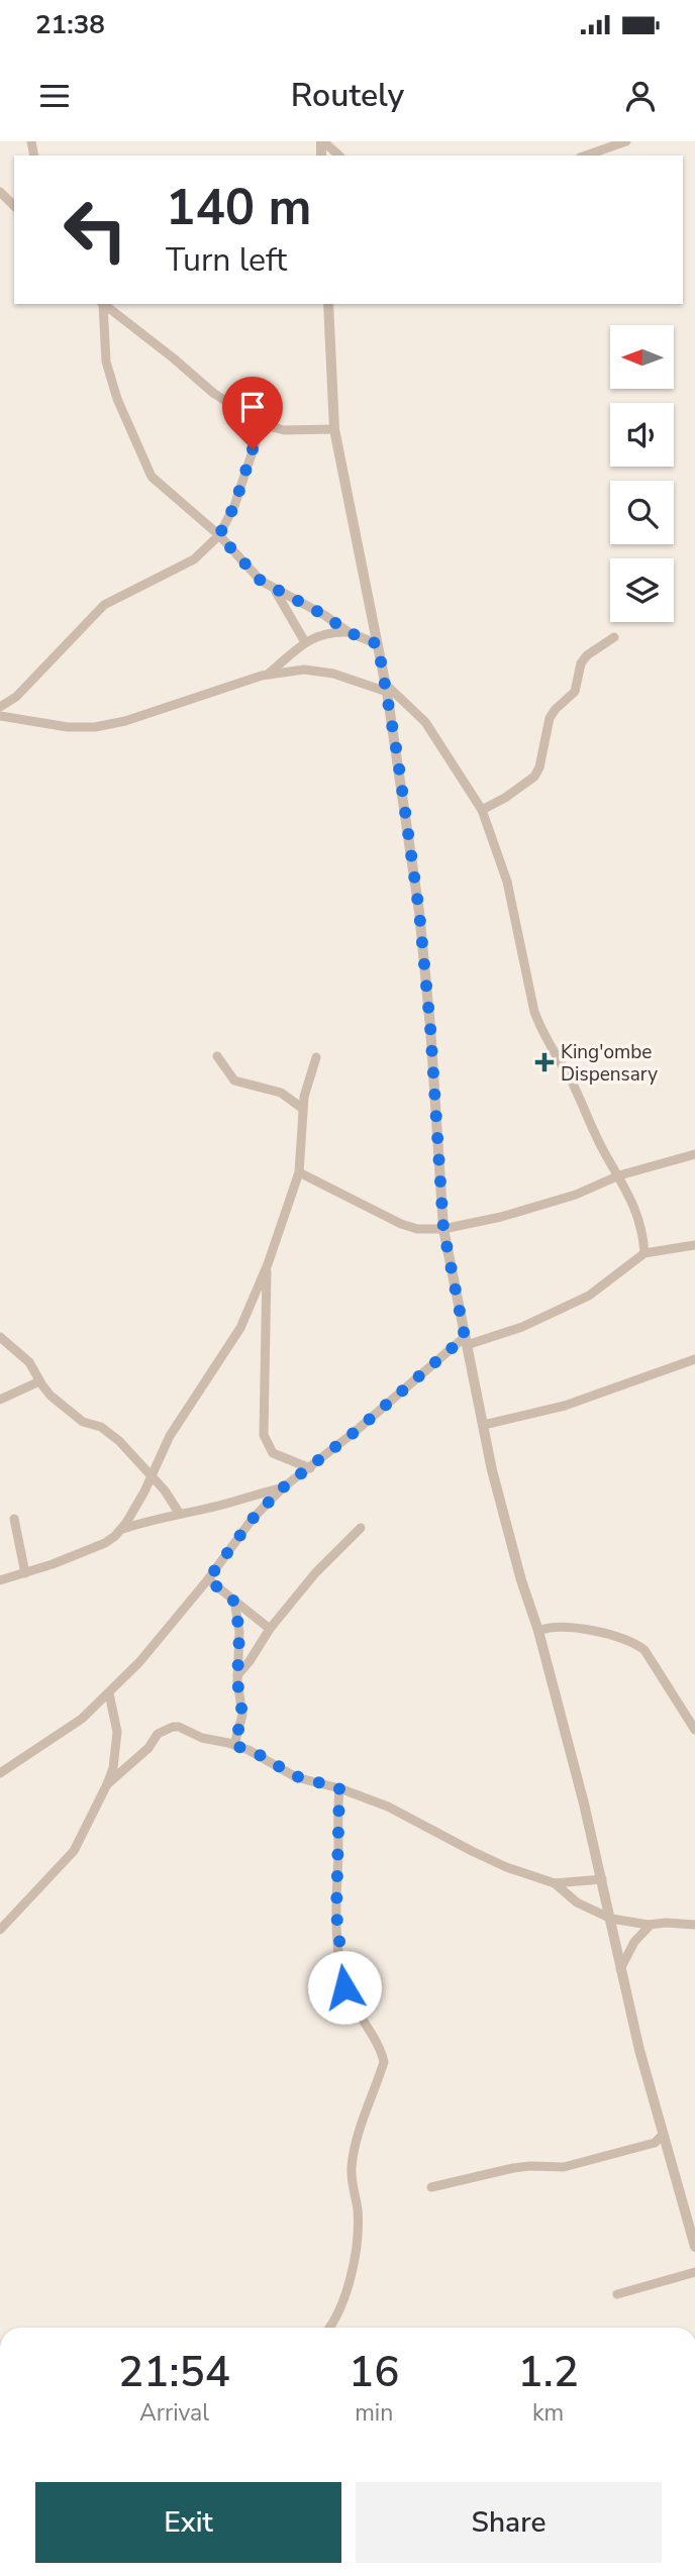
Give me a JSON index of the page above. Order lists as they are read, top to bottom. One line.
{"places":{"health":["King'ombe Dispensary"]},"north":"left","page":{"status":"21:38","header":"Routely","turn":["140 m","Turn left"],"eta":["21:54","Arrival","16","min","1.2","km"],"buttons":["Exit","Share"]}}
